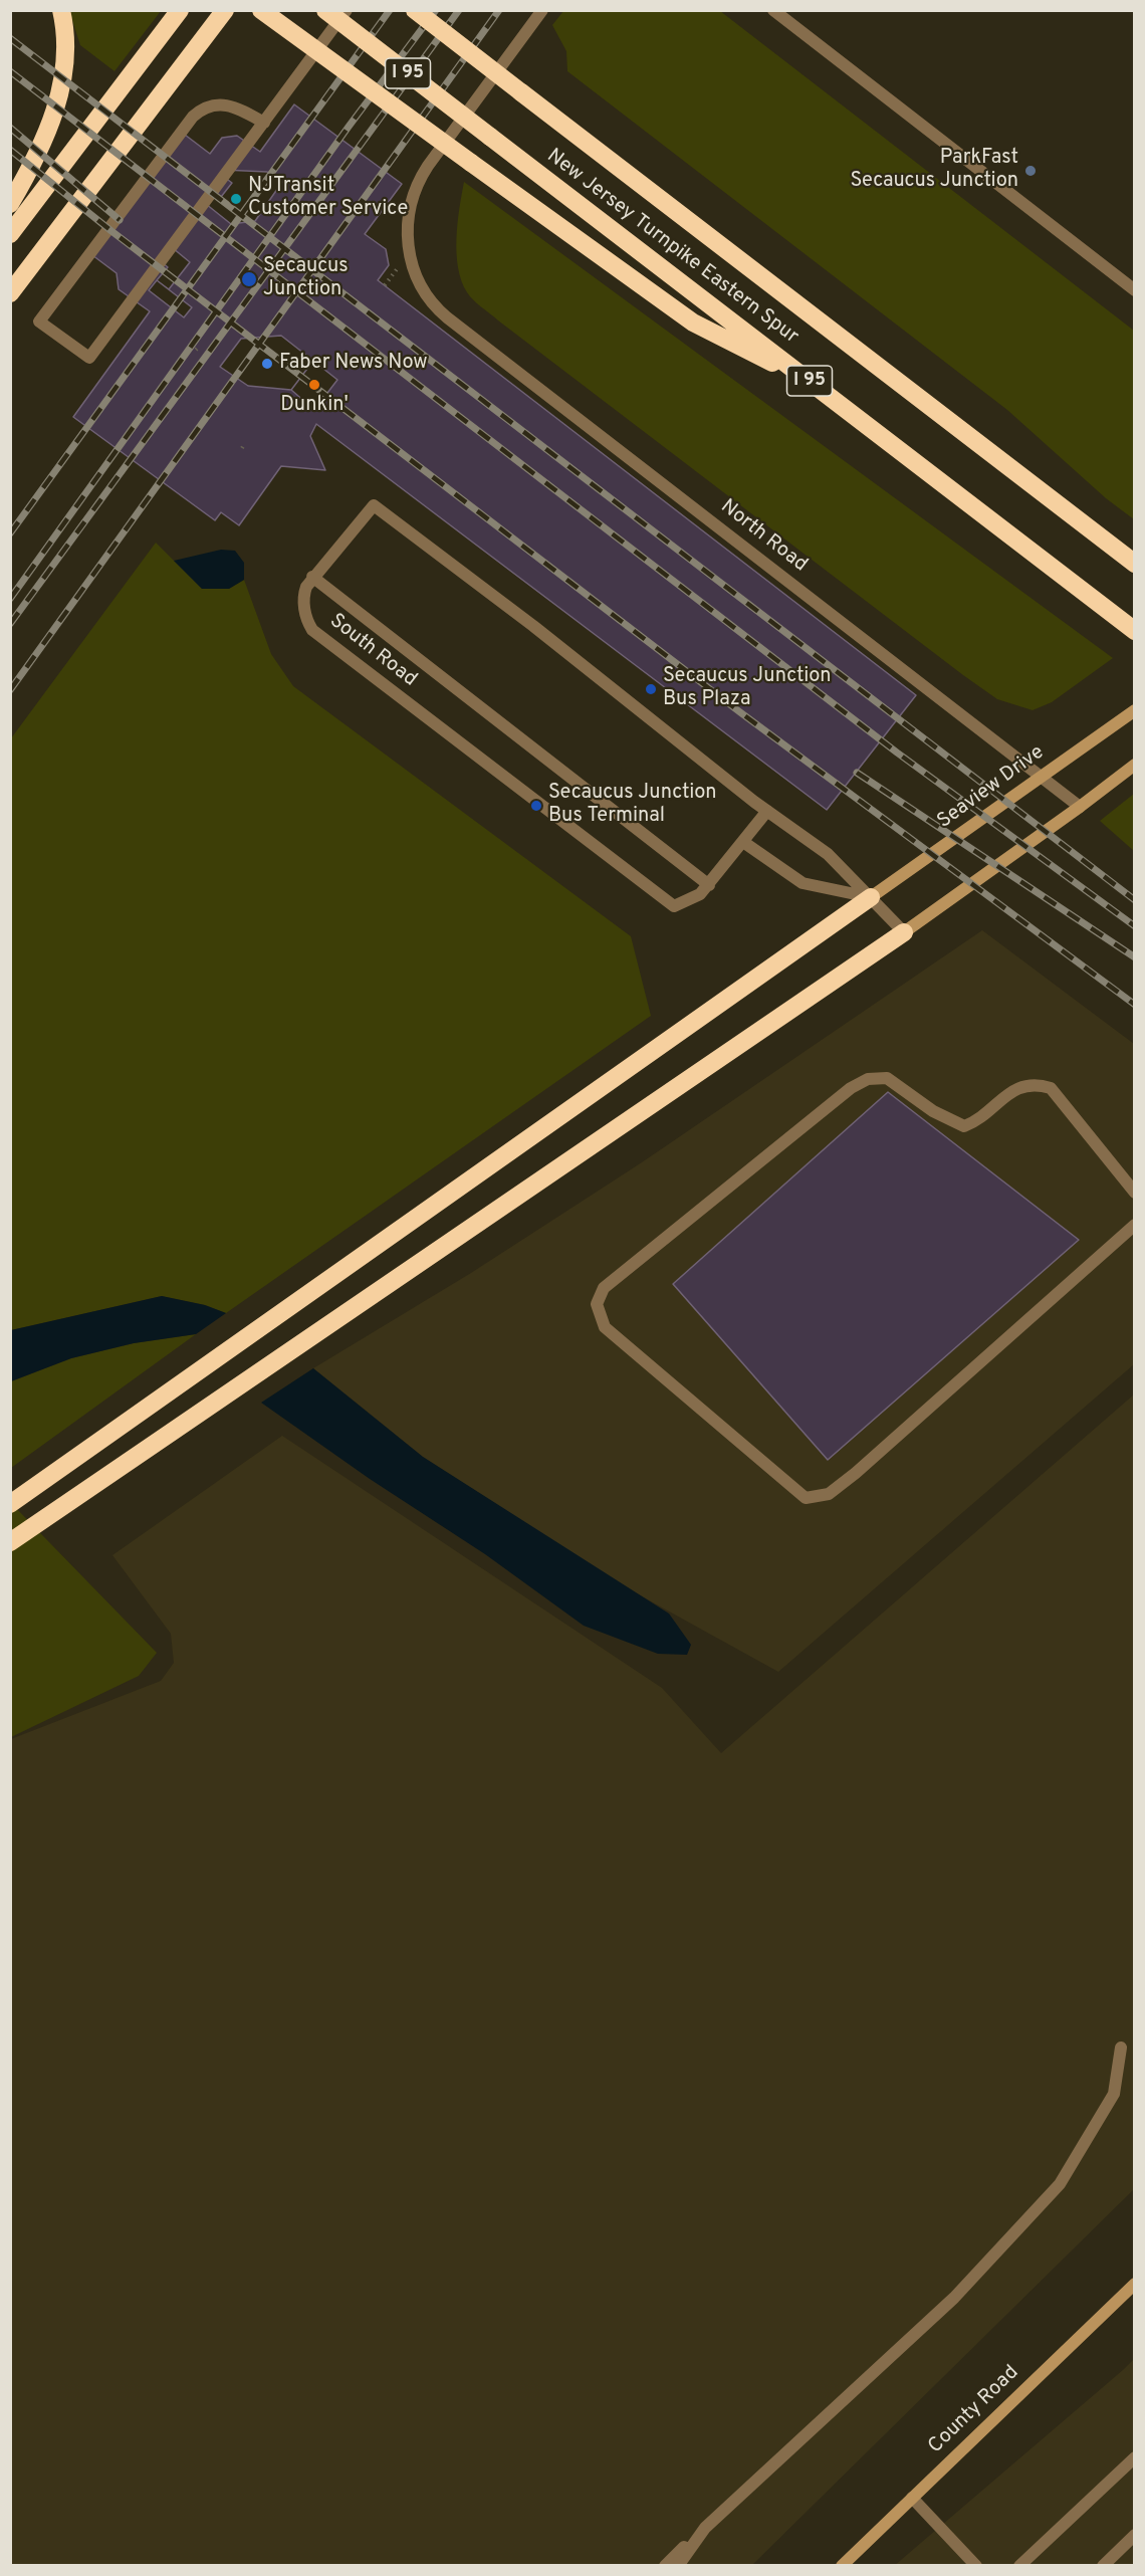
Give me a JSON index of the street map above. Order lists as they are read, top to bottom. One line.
{"streets":{"highway":["I 95","New Jersey Turnpike Eastern Spur"],"main road":["Seaview Drive","County Road"],"lane":["North Road","South Road"]},"crossings":[["North Road","Seaview Drive"],["South Road","Seaview Drive"]],"places":["ParkFast Secaucus Junction","NJTransit Customer Service","Secaucus Junction","Faber News Now","Dunkin'","Secaucus Junction Bus Plaza","Secaucus Junction Bus Terminal"]}
